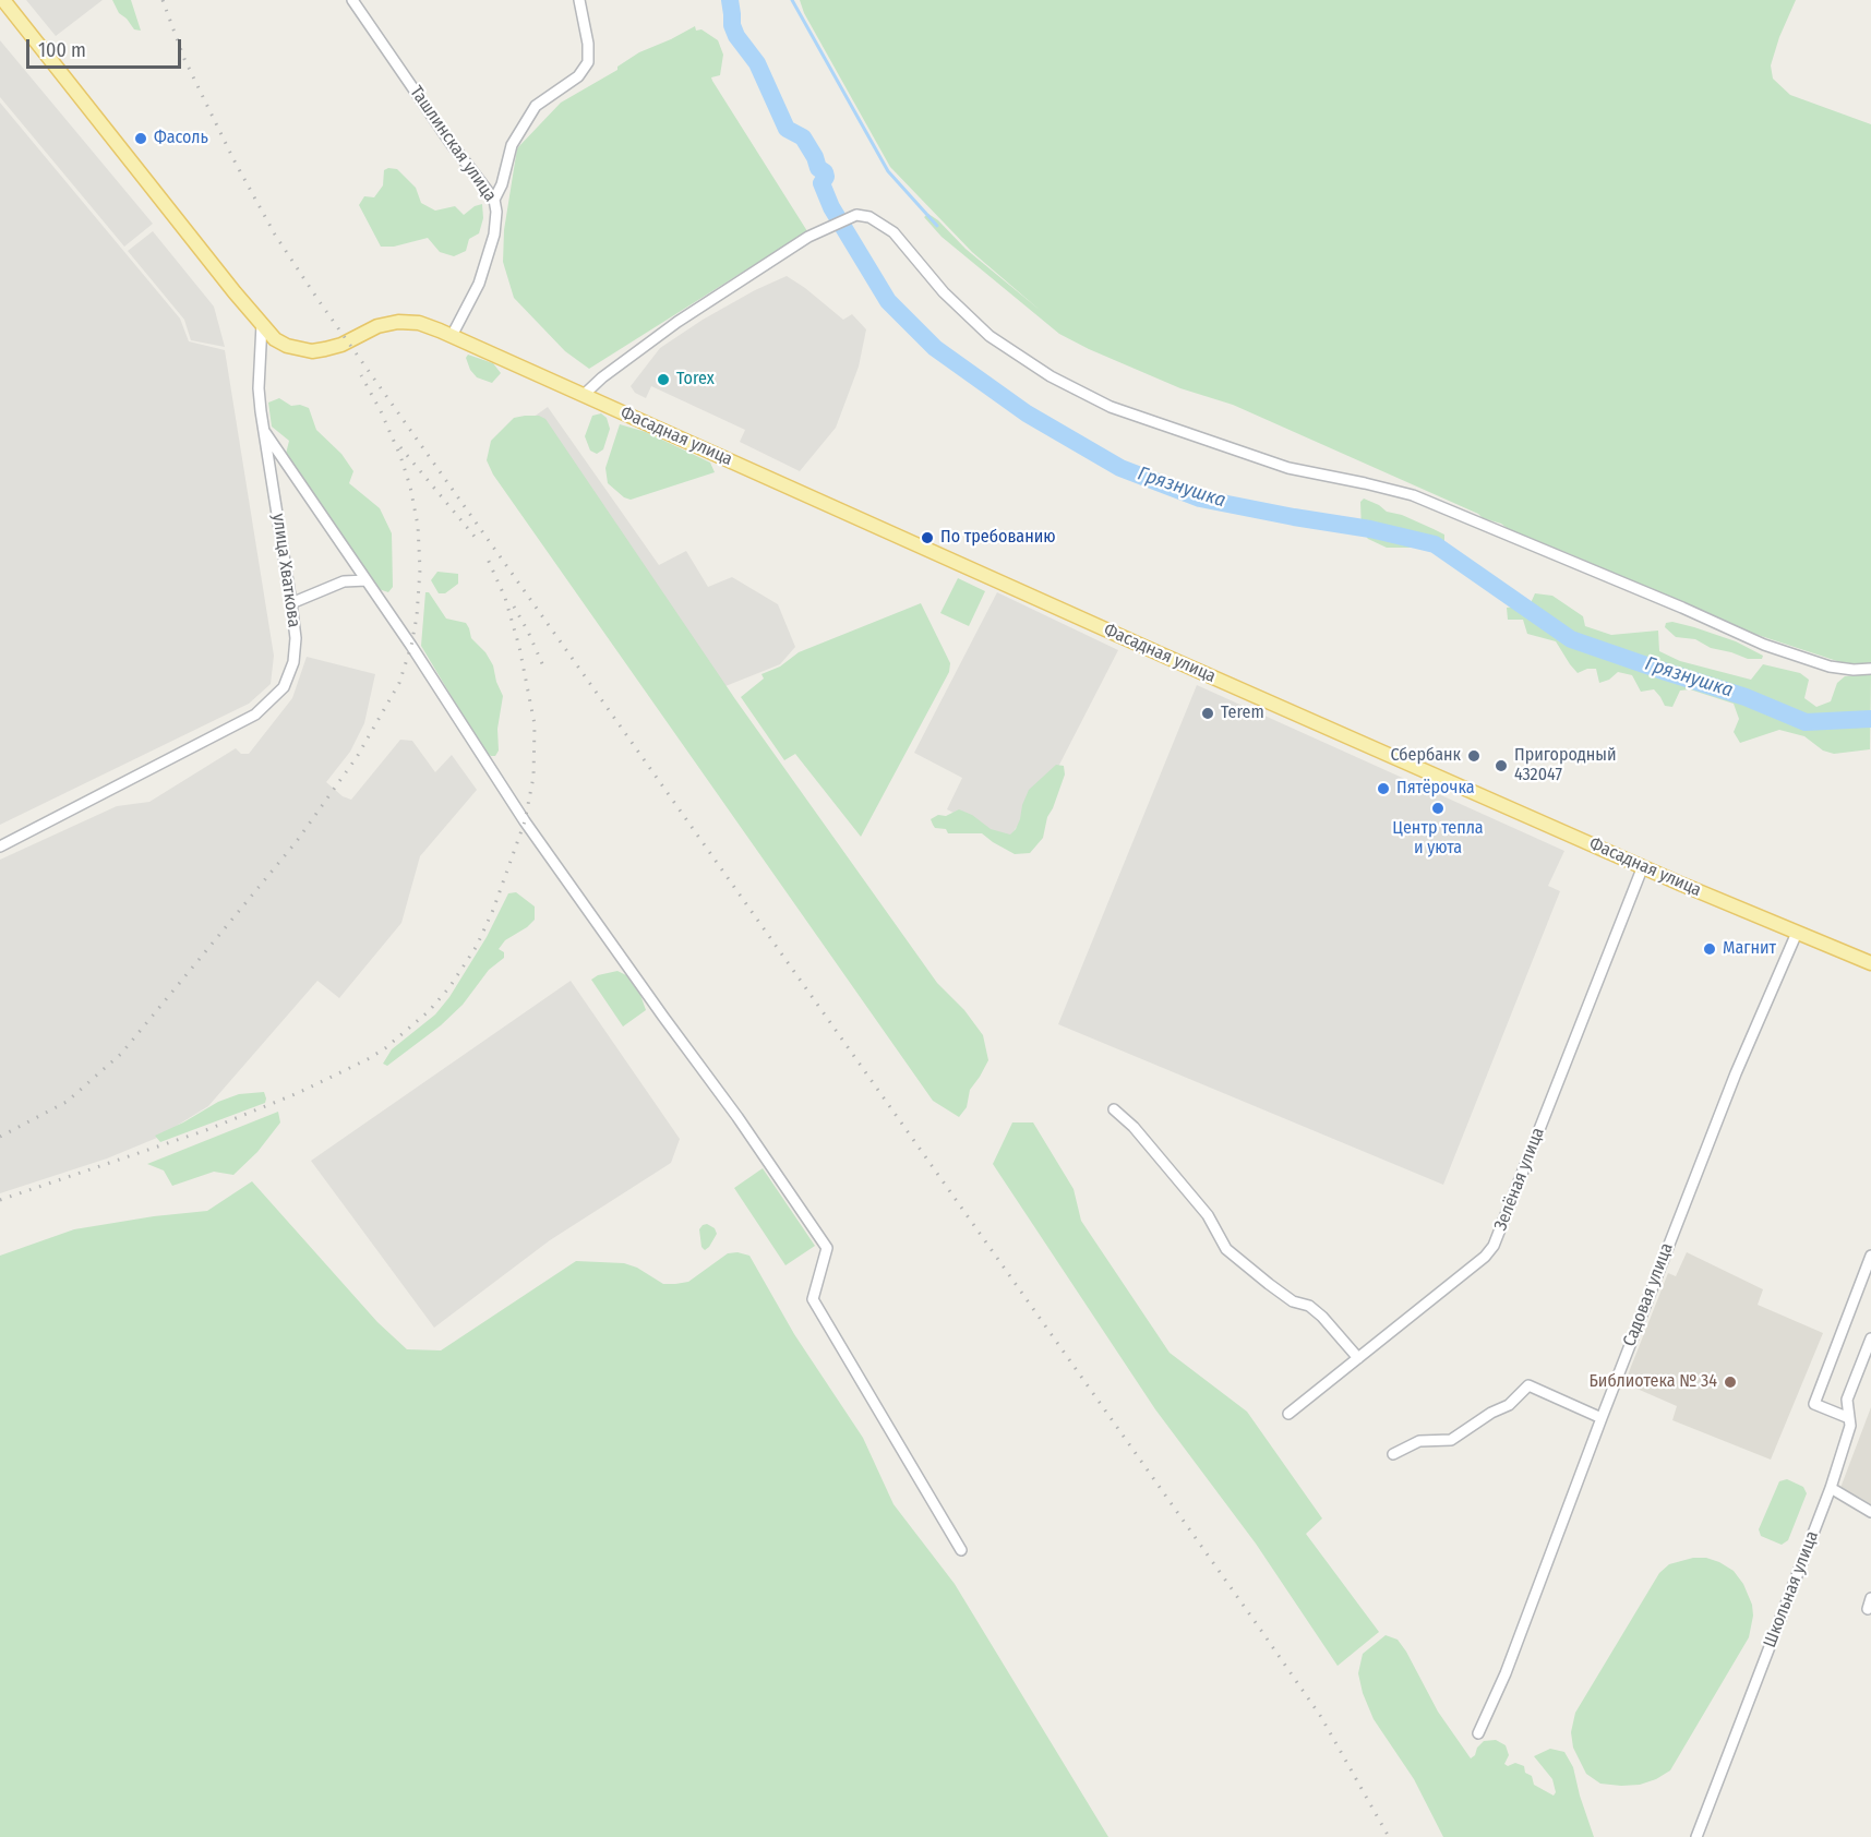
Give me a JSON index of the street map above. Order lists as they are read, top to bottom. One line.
{"streets":{"main road":["Фасадная улица"],"street":["Ташлинская улица","улица Хваткова","Зелёная улица","Садовая улица","Школьная улица"]},"crossings":[["Ташлинская улица","Фасадная улица"],["Фасадная улица","улица Хваткова"],["Фасадная улица","Зелёная улица"],["Фасадная улица","Садовая улица"]],"water":["Грязнушка"],"places":["Фасоль","Torex","По требованию","Terem","Сбербанк","Пригородный 432047","Пятёрочка","Центр тепла и уюта","Магнит","Библиотека № 34"],"scale_bar":"100 m"}
